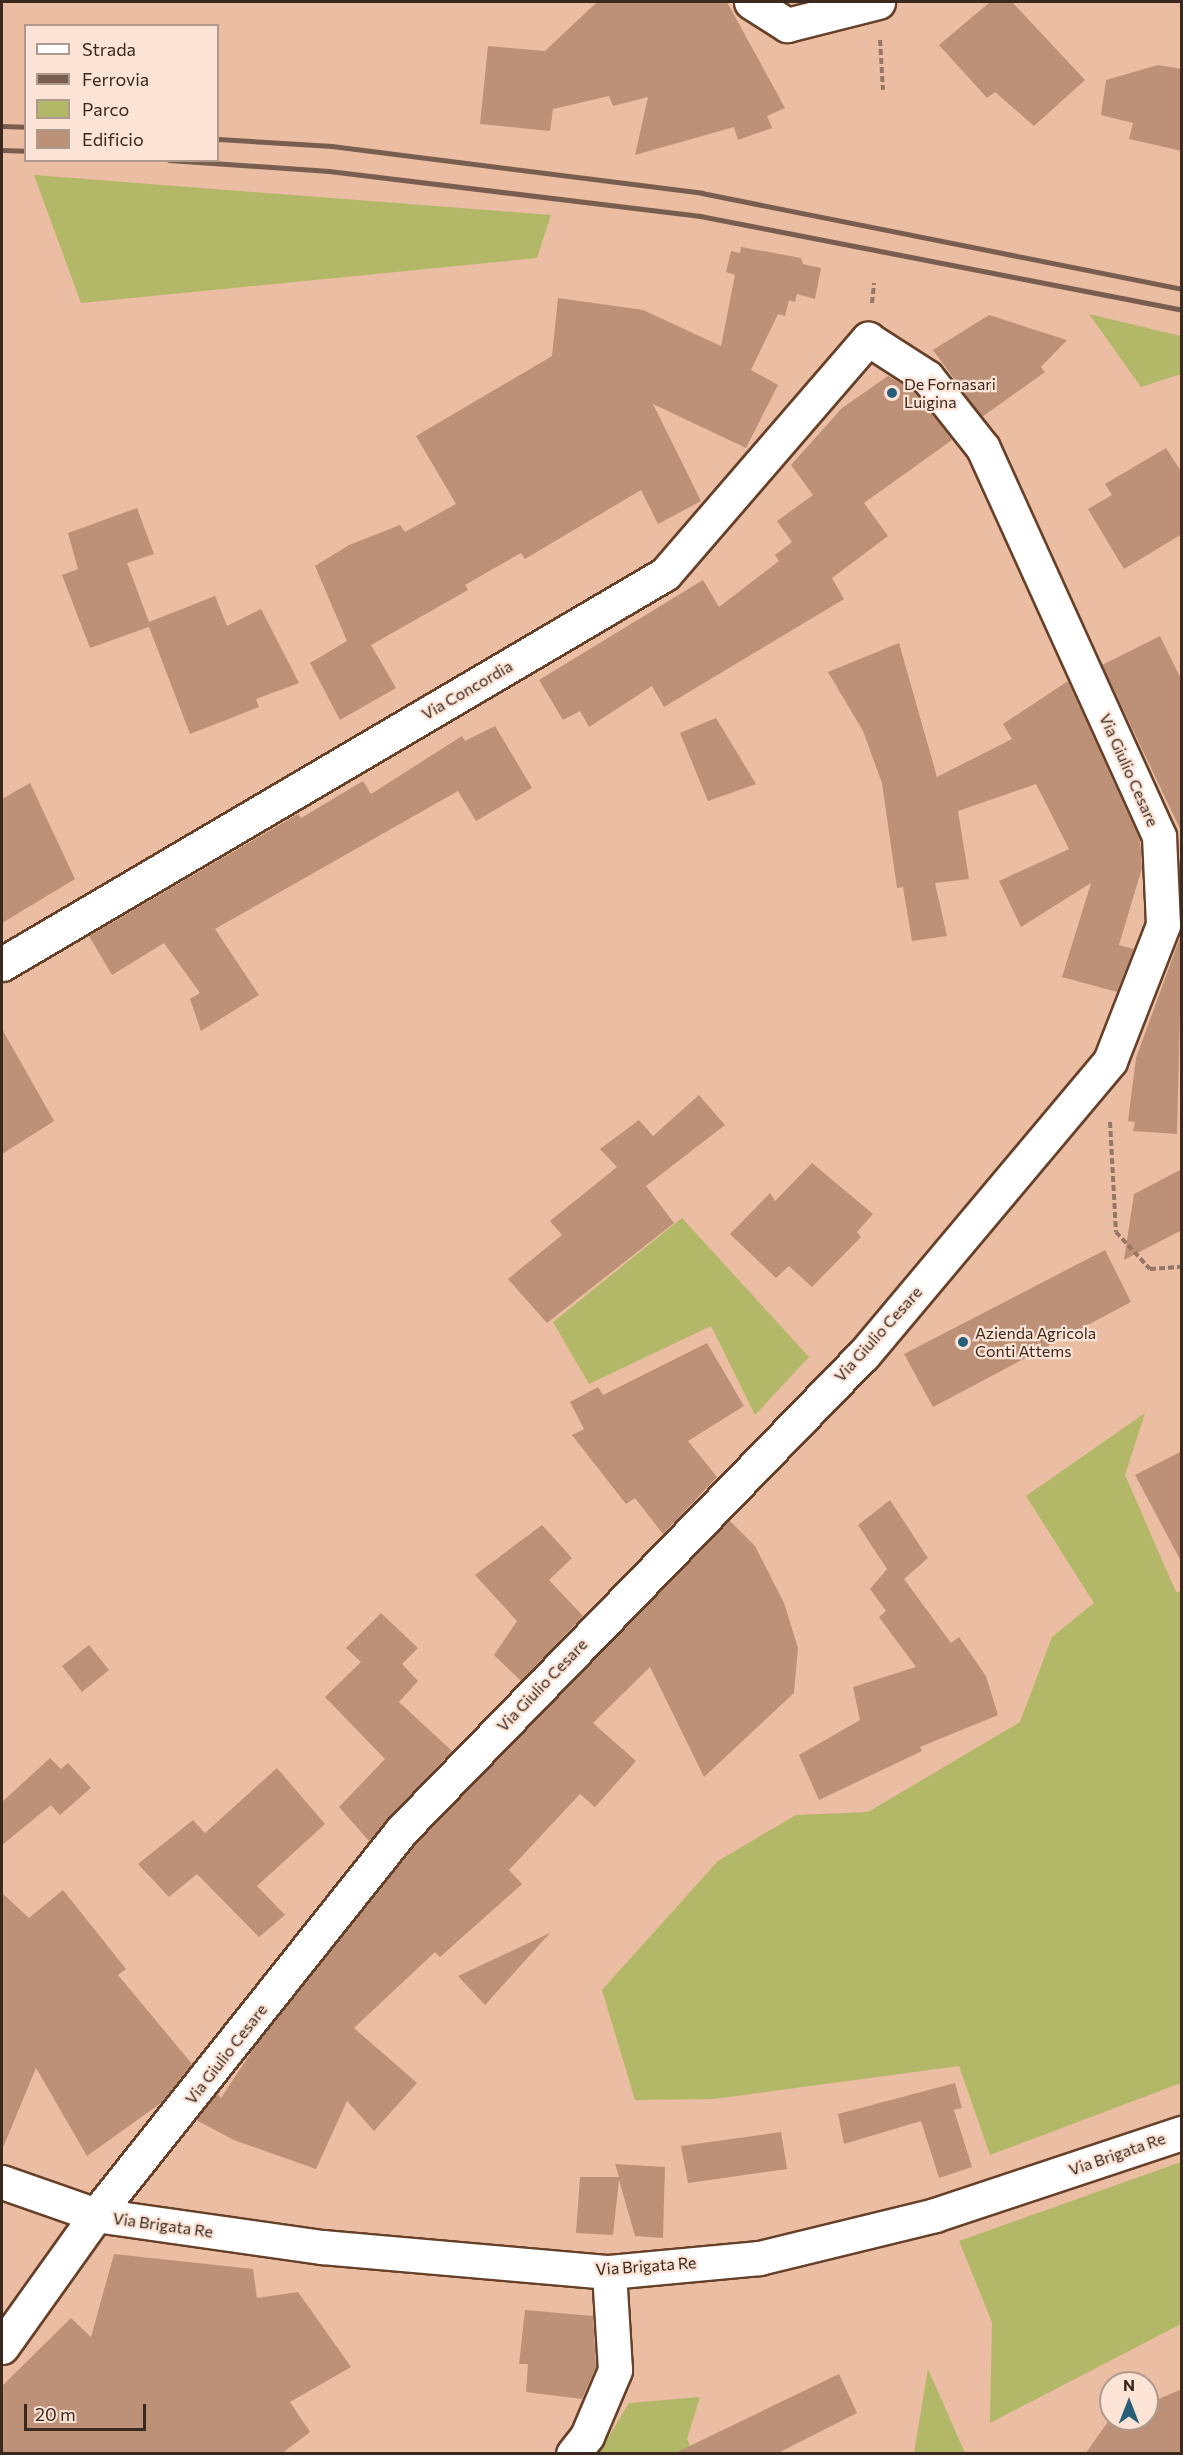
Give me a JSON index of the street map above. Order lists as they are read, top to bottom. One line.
{"streets":{"street":["Via Concordia","Via Giulio Cesare","Via Brigata Re"]},"crossings":[["Via Concordia","Via Giulio Cesare"],["Via Giulio Cesare","Via Brigata Re"]],"places":["De Fornasari Luigina","Azienda Agricola Conti Attems"],"legend":["Strada","Ferrovia","Parco","Edificio"],"scale_bar":"20 m","north":"top"}
